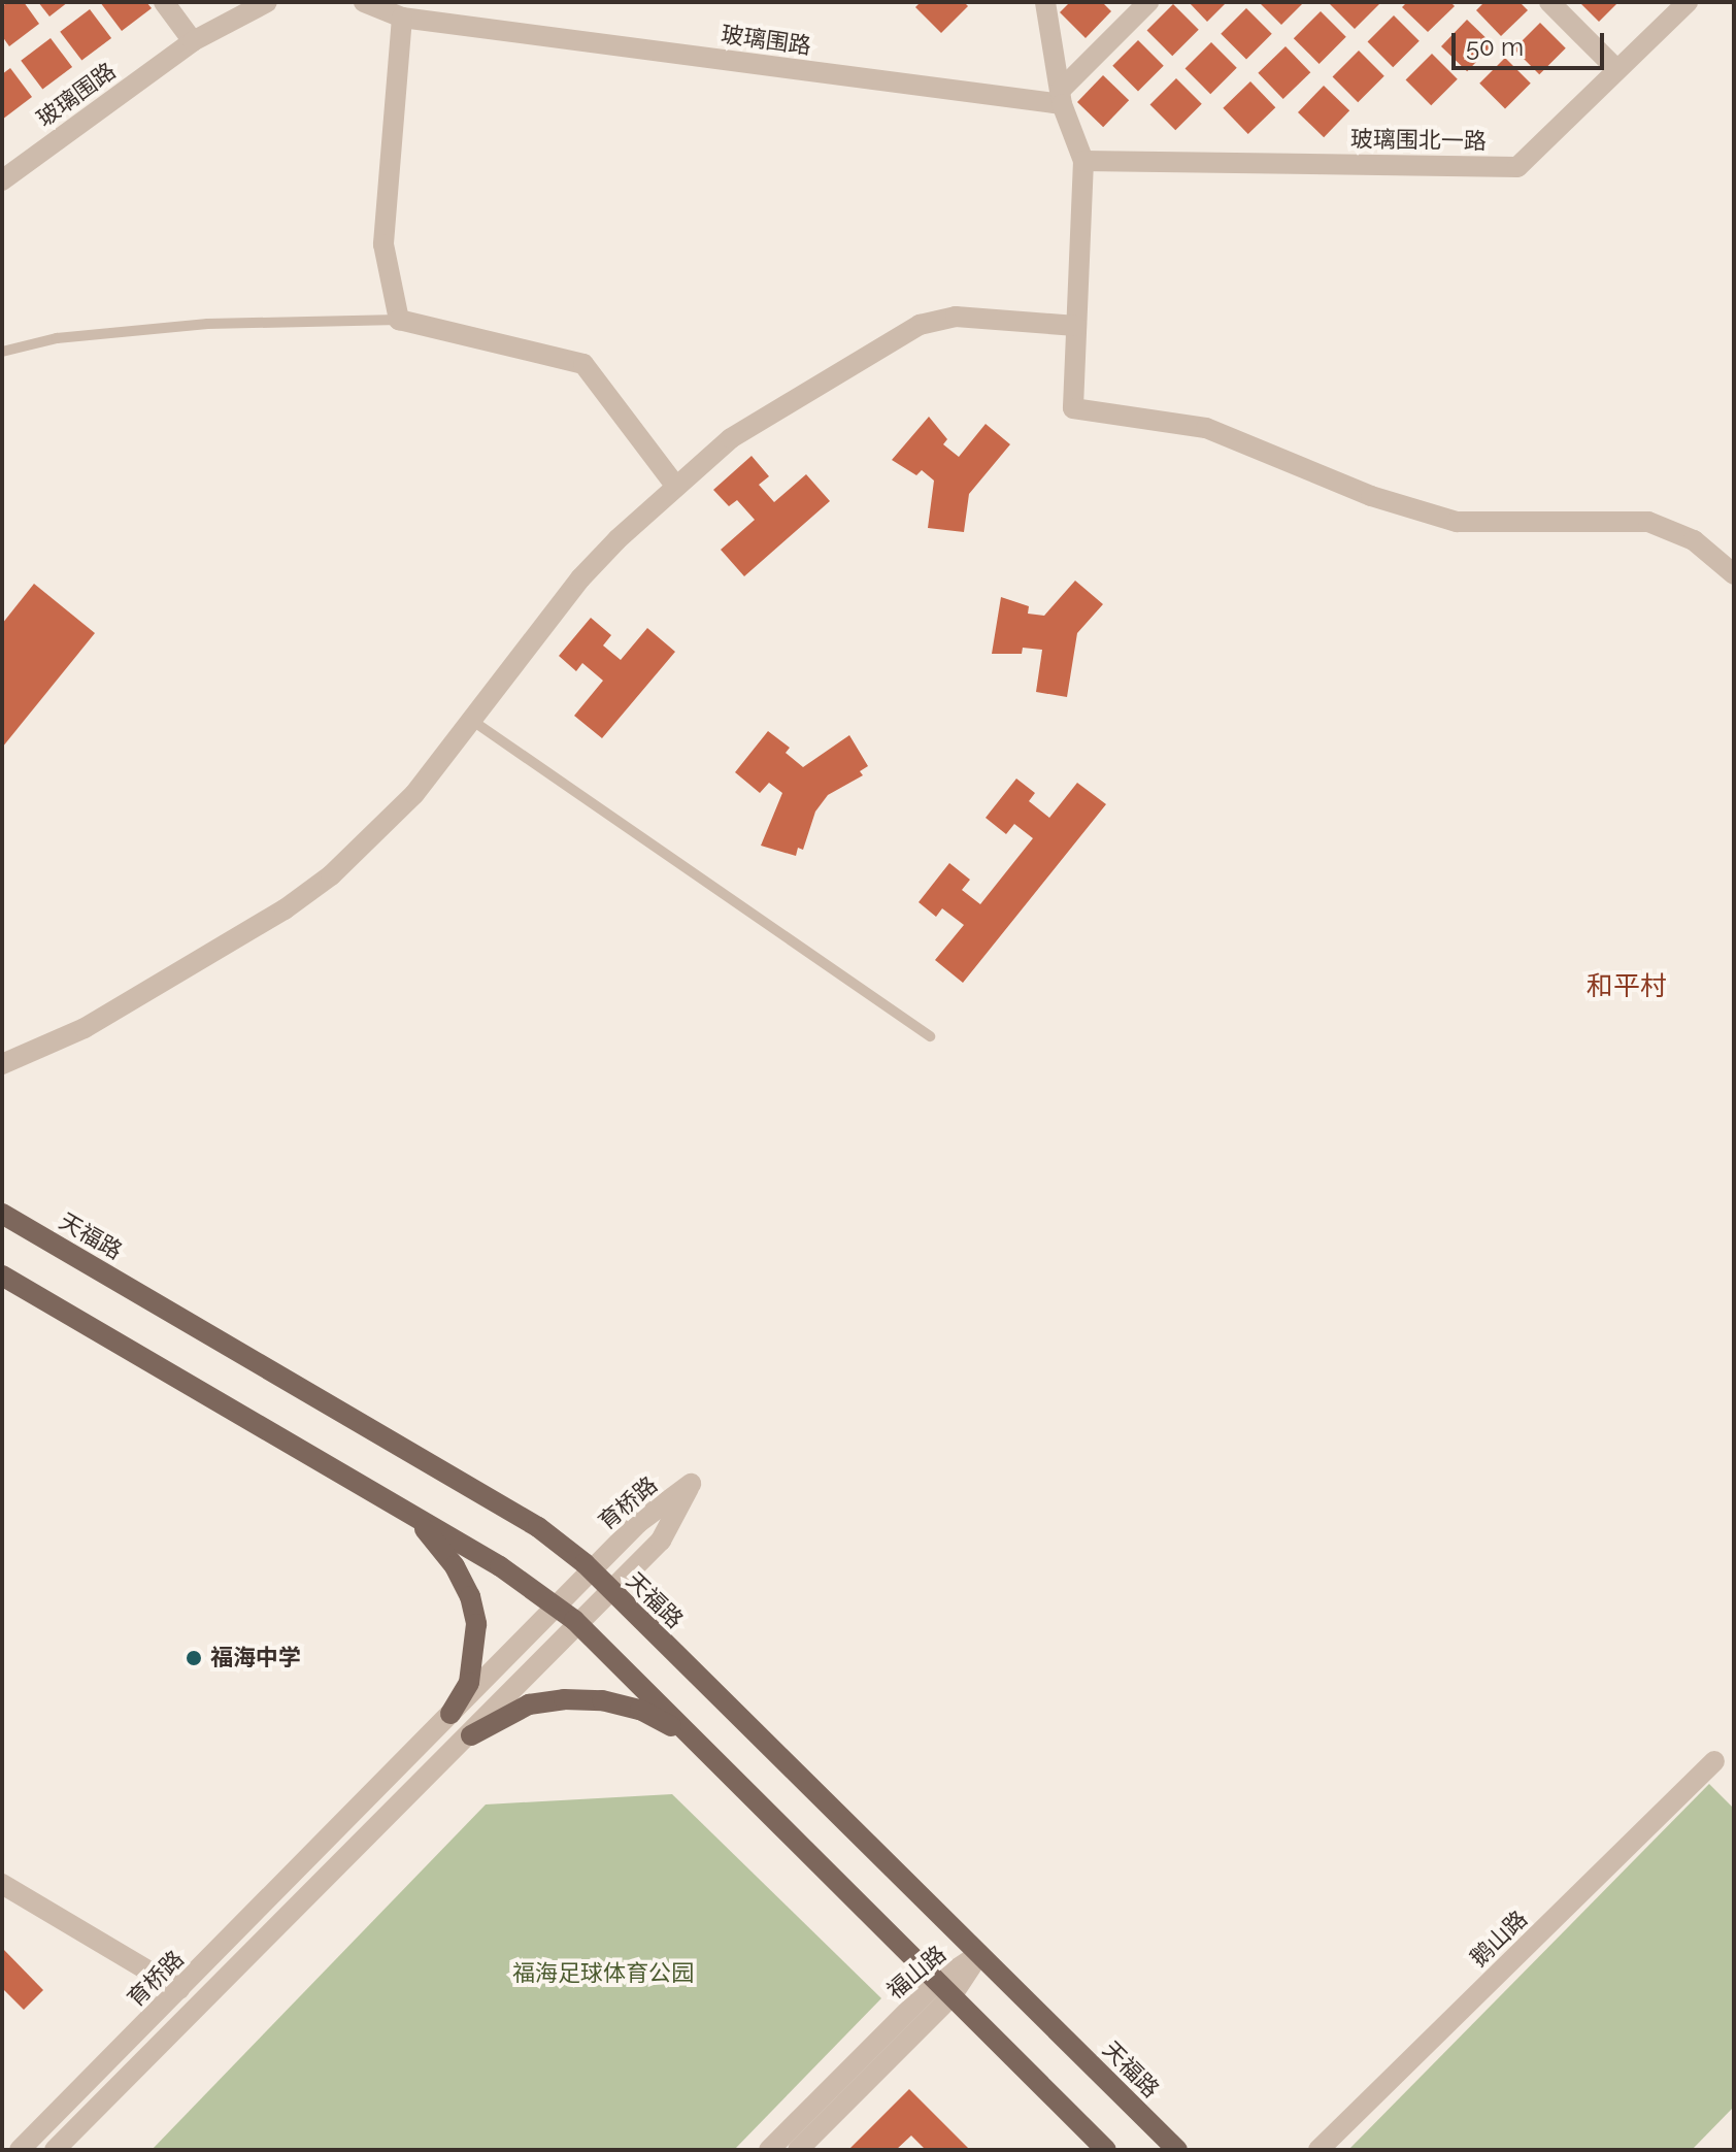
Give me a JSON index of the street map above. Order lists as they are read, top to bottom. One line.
{"streets":{"main road":["天福路"],"street":["玻璃围路","玻璃围北一路","育桥路","鹅山路","福山路"]},"crossings":[["天福路","育桥路"],["天福路","福山路"]],"districts":["和平村"],"parks":["福海足球体育公园"],"places":["福海中学"],"scale_bar":"50 m"}
